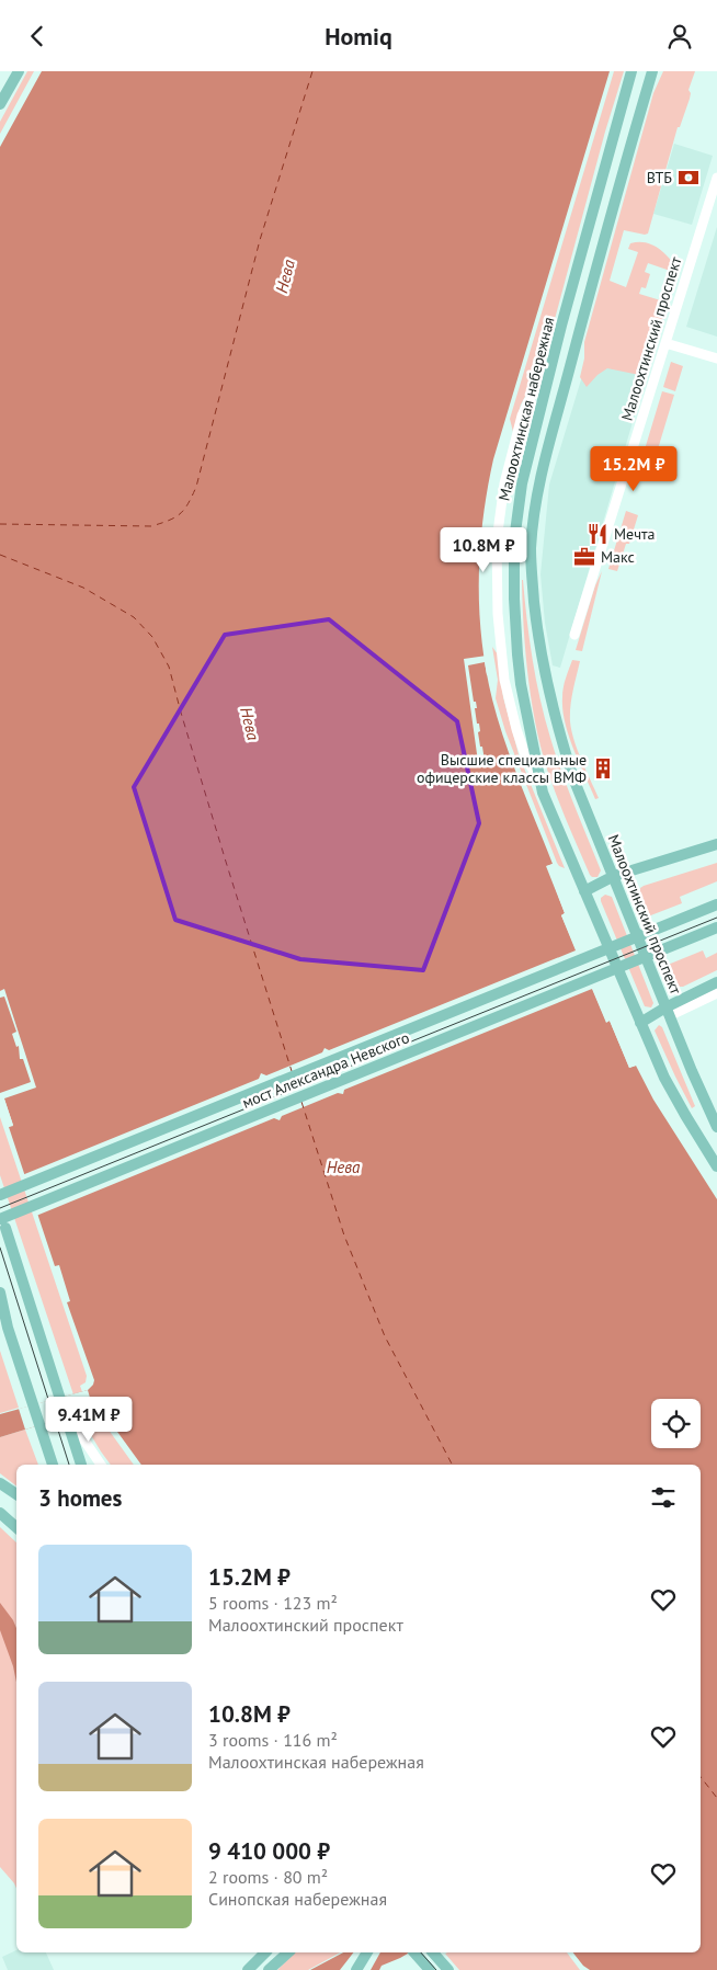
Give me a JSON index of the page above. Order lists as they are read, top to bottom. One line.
{"streets":{"main road":["Малоохтинский проспект","Малоохтинская набережная","мост Александра Невского"]},"crossings":[["Малоохтинский проспект","Малоохтинская набережная"]],"water":["Нева"],"places":{"bank":["ВТБ"],"restaurant":["Мечта"],"office":["Макс"],"building":["Высшие специальные офицерские классы ВМФ"]},"page":{"header":"Homiq","price":["15.2M ₽","10.8M ₽","9.41M ₽"],"heading":"3 homes","list":[{"name":"15.2M ₽","note":"5 rooms · 123 m² · Малоохтинский проспект"},{"name":"10.8M ₽","note":"3 rooms · 116 m² · Малоохтинская набережная"},{"name":"9 410 000 ₽","note":"2 rooms · 80 m² · Синопская набережная"}]}}
